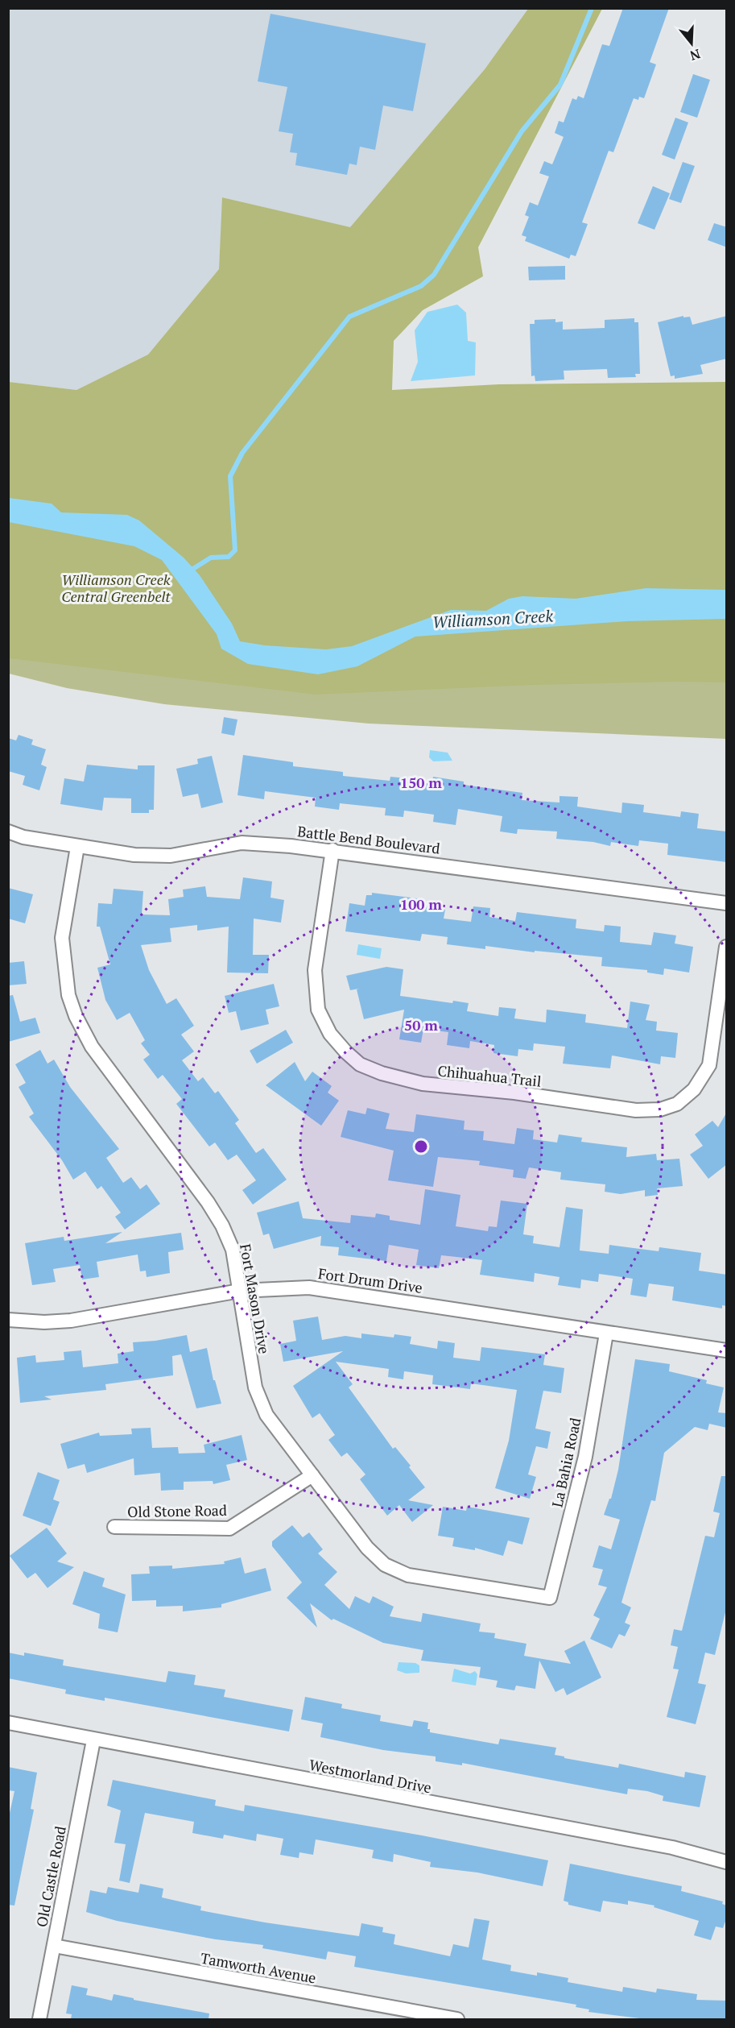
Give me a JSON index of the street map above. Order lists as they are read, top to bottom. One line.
{"streets":{"street":["Battle Bend Boulevard","Chihuahua Trail","Fort Drum Drive","Fort Mason Drive","La Bahia Road","Old Stone Road","Westmorland Drive","Old Castle Road","Tamworth Avenue"]},"crossings":[["Battle Bend Boulevard","Chihuahua Trail"],["Battle Bend Boulevard","Fort Mason Drive"],["Fort Drum Drive","Fort Mason Drive"],["Fort Drum Drive","La Bahia Road"],["Fort Mason Drive","La Bahia Road"],["Fort Mason Drive","Old Stone Road"],["Westmorland Drive","Old Castle Road"],["Old Castle Road","Tamworth Avenue"]],"water":["Williamson Creek"],"parks":["Williamson Creek Central Greenbelt"],"north":"bottom","rings":["150 m","100 m","50 m"]}
